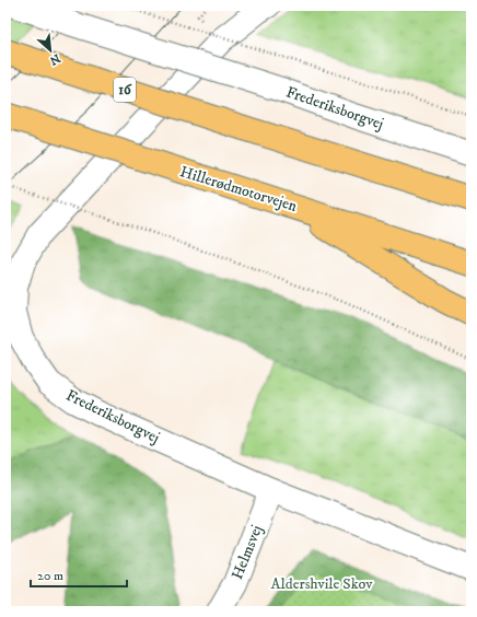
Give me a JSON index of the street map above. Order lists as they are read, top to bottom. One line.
{"streets":{"highway":["16","Hillerødmotorvejen"],"street":["Frederiksborgvej","Helmsvej"]},"crossings":[["Frederiksborgvej","Helmsvej"]],"parks":["Aldershvile Skov"],"scale_bar":"20 m","north":"bottom right"}
